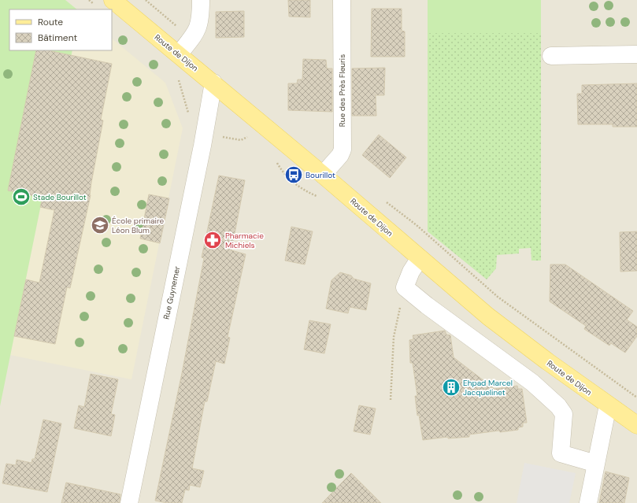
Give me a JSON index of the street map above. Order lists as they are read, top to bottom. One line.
{"streets":{"main road":["Route de Dijon"],"street":["Rue des Près Fleuris","Rue Guynemer"]},"crossings":[["Route de Dijon","Rue des Près Fleuris"],["Route de Dijon","Rue Guynemer"]],"places":{"bus stop":["Bourillot"],"sports":["Stade Bourillot"],"school or university":["École primaire Léon Blum"],"pharmacy":["Pharmacie Michiels"],"building":["Ehpad Marcel Jacquelinet"]},"legend":["Route","Bâtiment"]}
